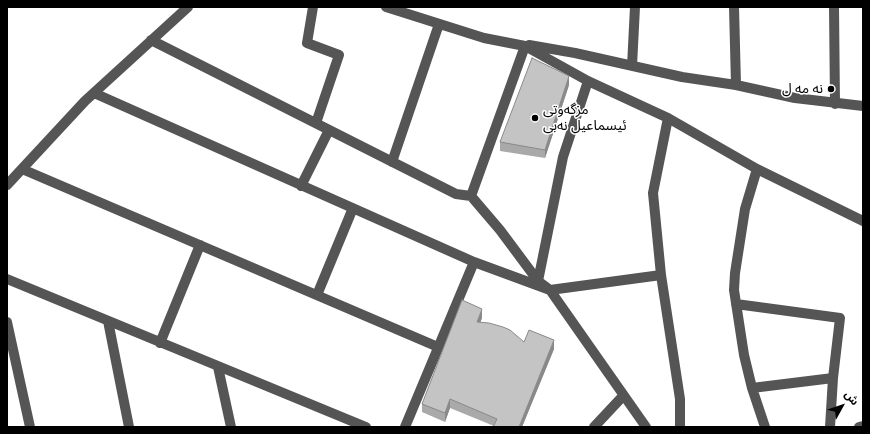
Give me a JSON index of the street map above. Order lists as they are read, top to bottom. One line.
{"places":["نه مه ل","مزگەوتی ئیسماعیل نەبی"],"north":"top right"}
